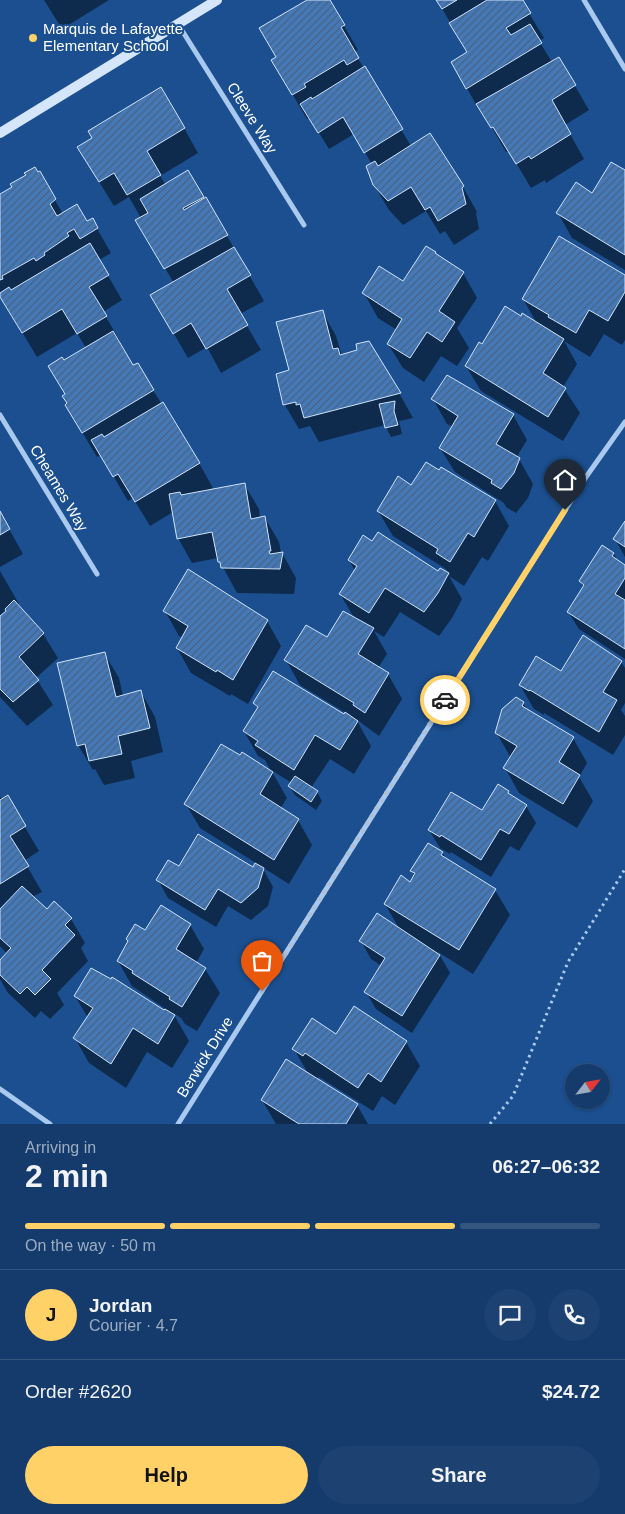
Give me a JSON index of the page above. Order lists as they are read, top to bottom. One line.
{"streets":{"street":["Cleeve Way","Cheames Way","Berwick Drive"]},"places":["Marquis de Lafayette Elementary School"],"north":"top right","page":{"heading":["2 min","Arriving in","06:27–06:32"],"panel":["Jordan","Courier · 4.7","Order #2620","$24.72"],"bar":"On the way · 50 m","round":"J","buttons":["Help","Share"]}}
